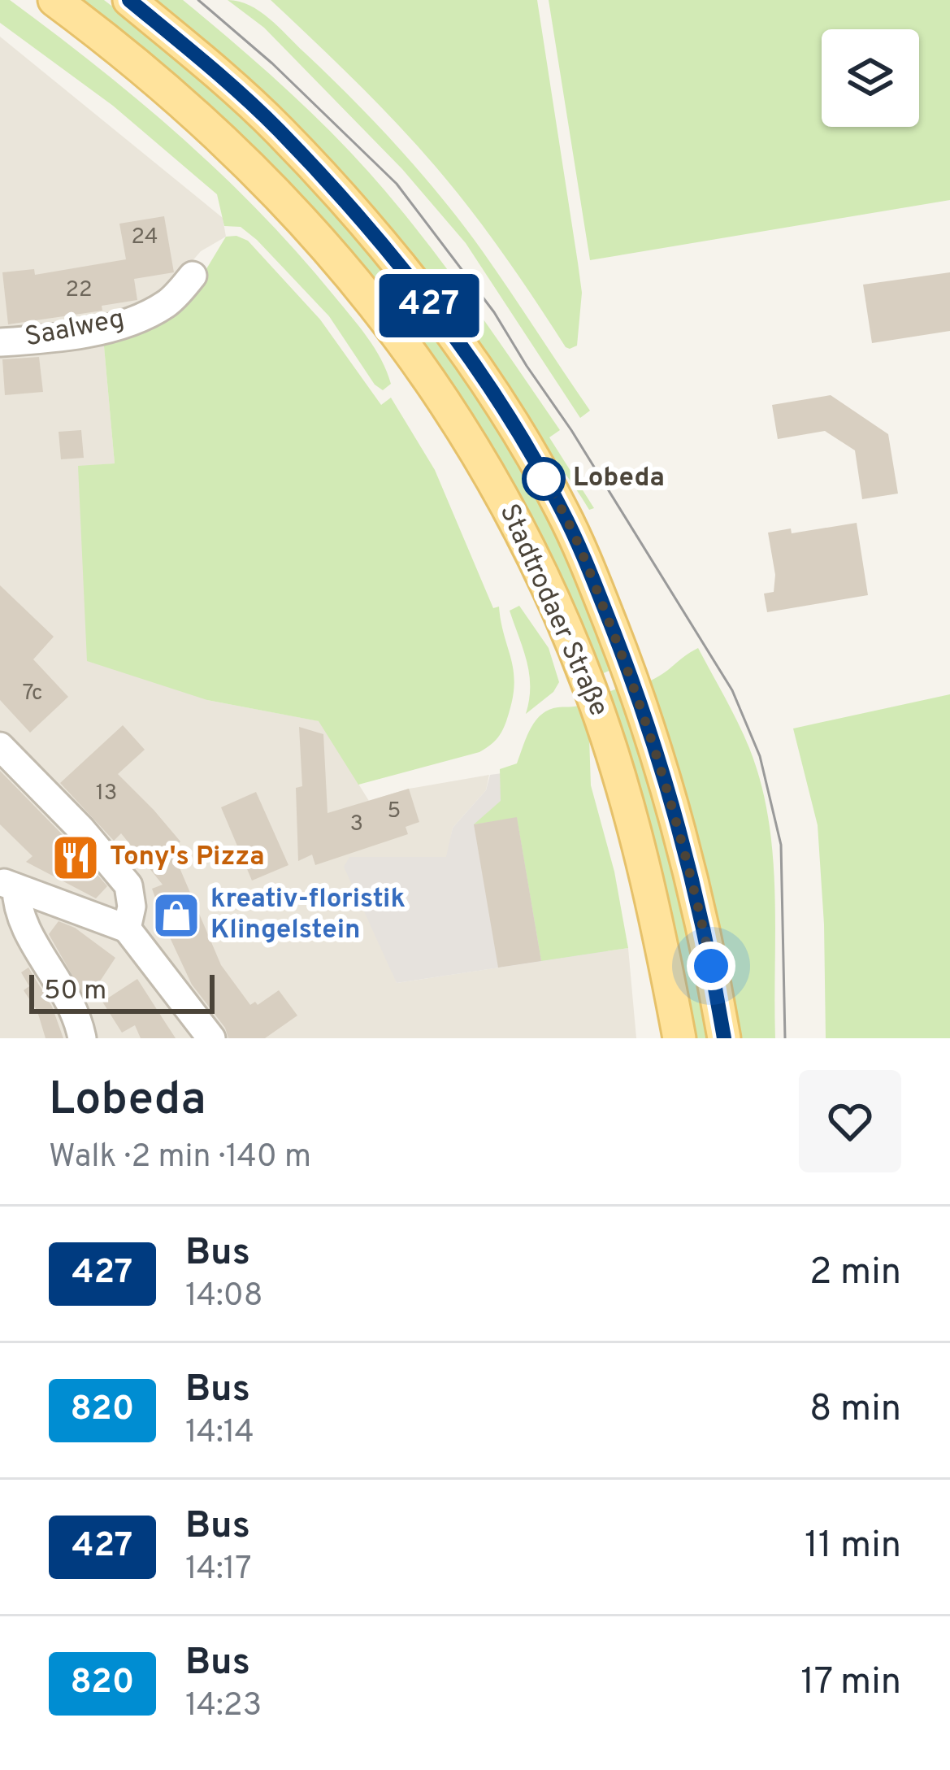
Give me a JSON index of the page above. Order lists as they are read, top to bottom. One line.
{"streets":{"main road":["Stadtrodaer Straße"],"street":["Saalweg"]},"places":{"other":["Lobeda"],"restaurant":["Tony's Pizza"],"shop":["kreativ-floristik Klingelstein"]},"lines":["bus line 427"],"house_numbers":["24","22","7c","13","5","3"],"scale_bar":"50 m","page":{"on_map":"427","scale":"50 m","heading":["Lobeda","Walk · 2 min · 140 m"],"list":[{"mark":"427","name":"Bus","note":"14:08","value":"2 min"},{"mark":"820","name":"Bus","note":"14:14","value":"8 min"},{"mark":"427","name":"Bus","note":"14:17","value":"11 min"},{"mark":"820","name":"Bus","note":"14:23","value":"17 min"}]}}
